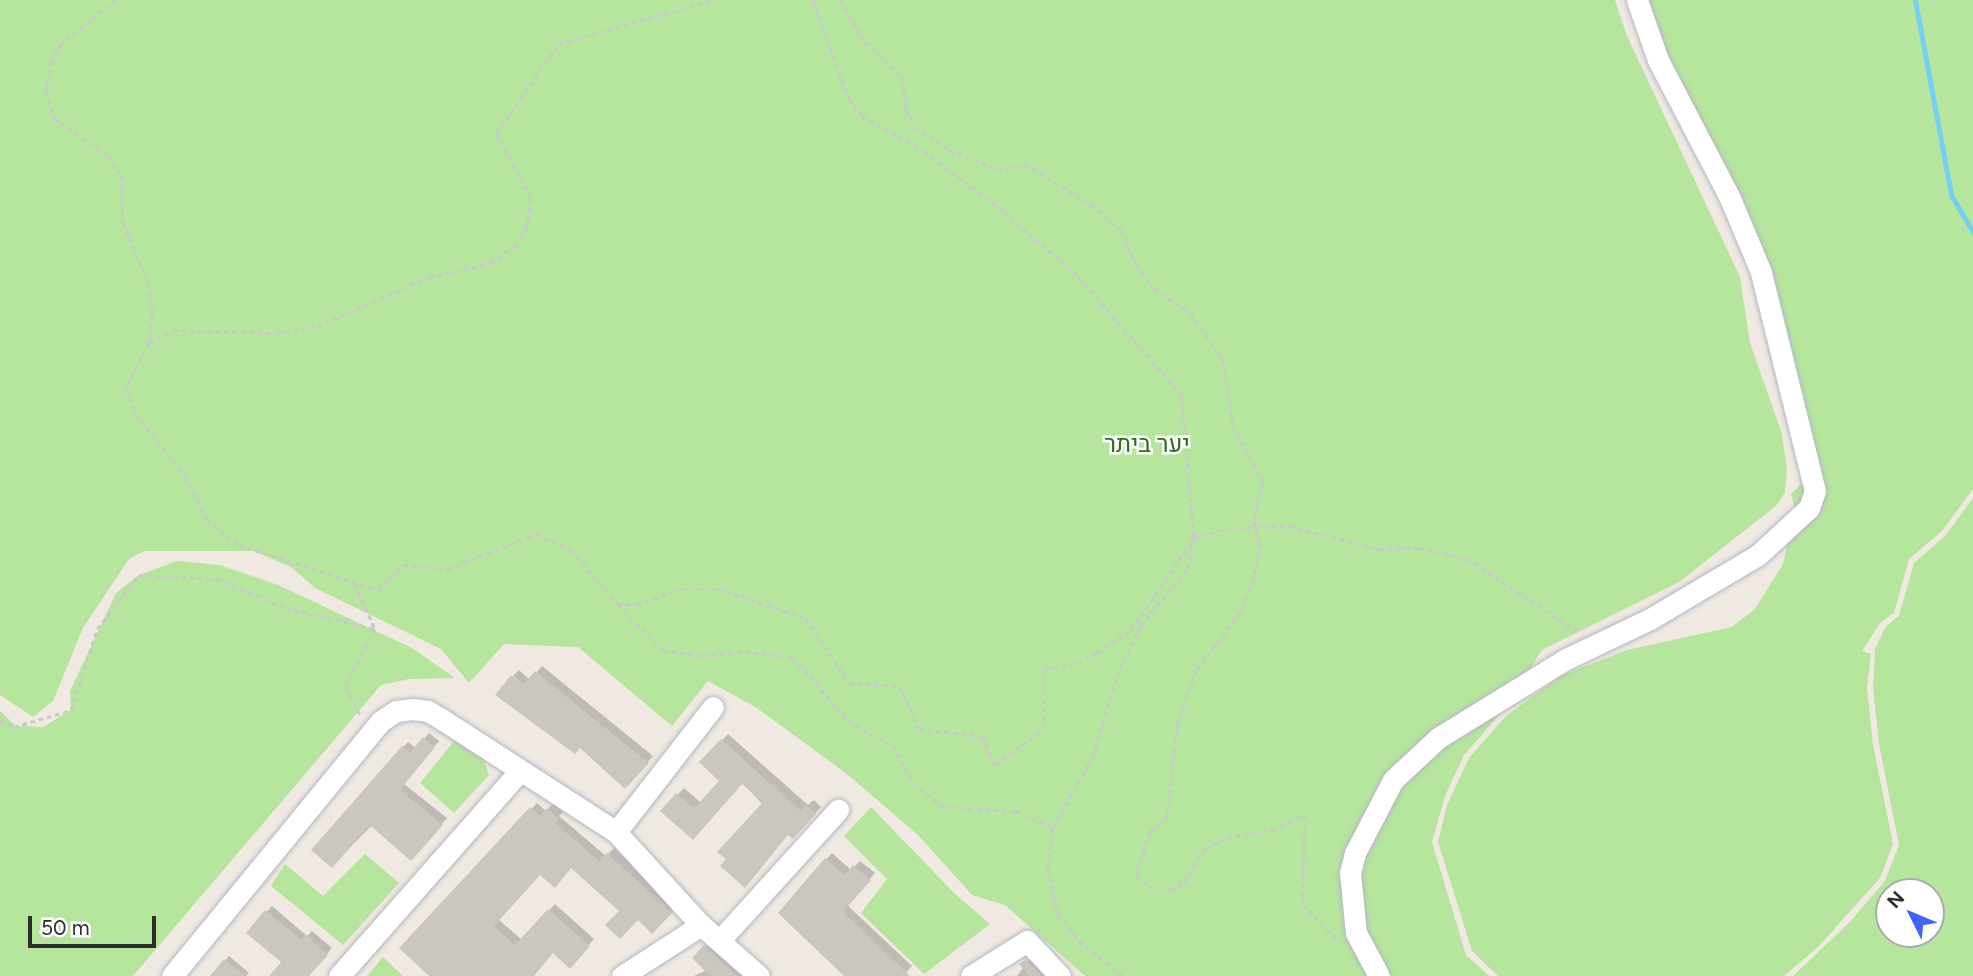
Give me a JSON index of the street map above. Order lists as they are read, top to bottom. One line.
{"parks":["יער ביתר"],"scale_bar":"50 m","north":"top left"}
